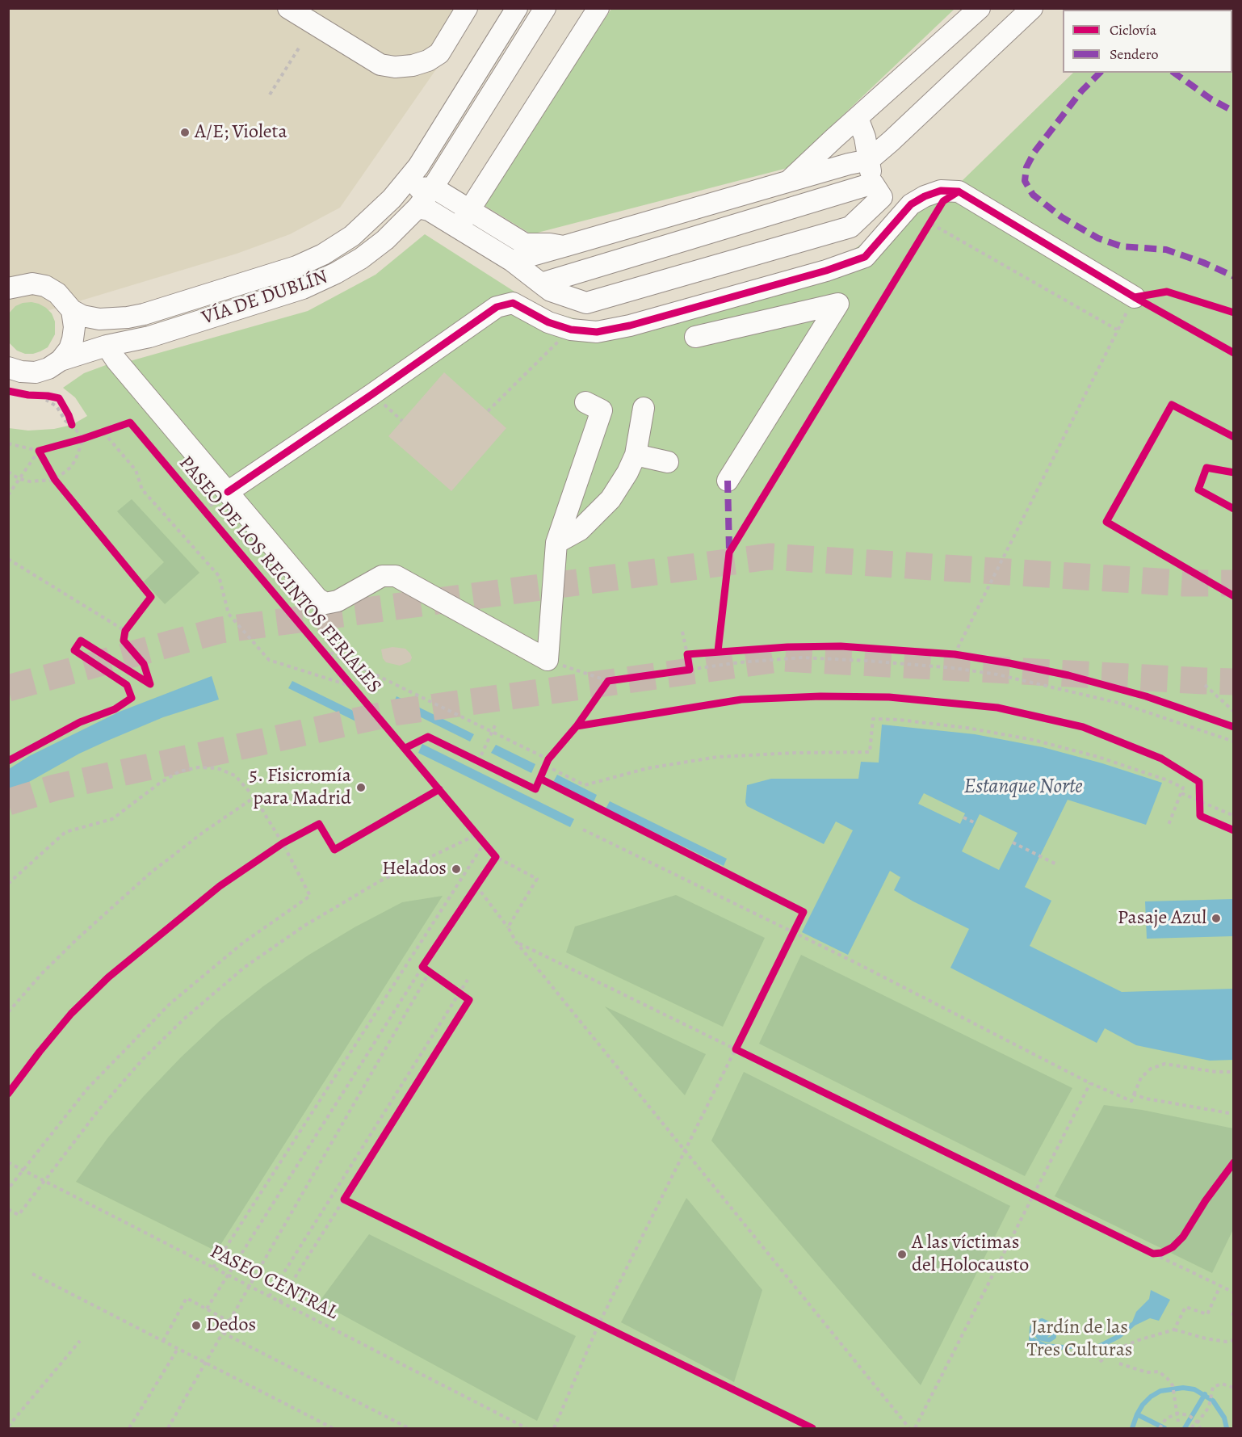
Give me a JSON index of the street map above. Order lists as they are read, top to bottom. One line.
{"streets":{"street":["VÍA DE DUBLÍN"],"path":["PASEO CENTRAL"],"cycle path":["PASEO DE LOS RECINTOS FERIALES"]},"water":["Estanque Norte"],"parks":["Jardín de las Tres Culturas"],"places":["A/E; Violeta","5. Fisicromía para Madrid","Helados","Pasaje Azul","A las víctimas del Holocausto","Dedos"],"legend":["Ciclovía","Sendero"]}
